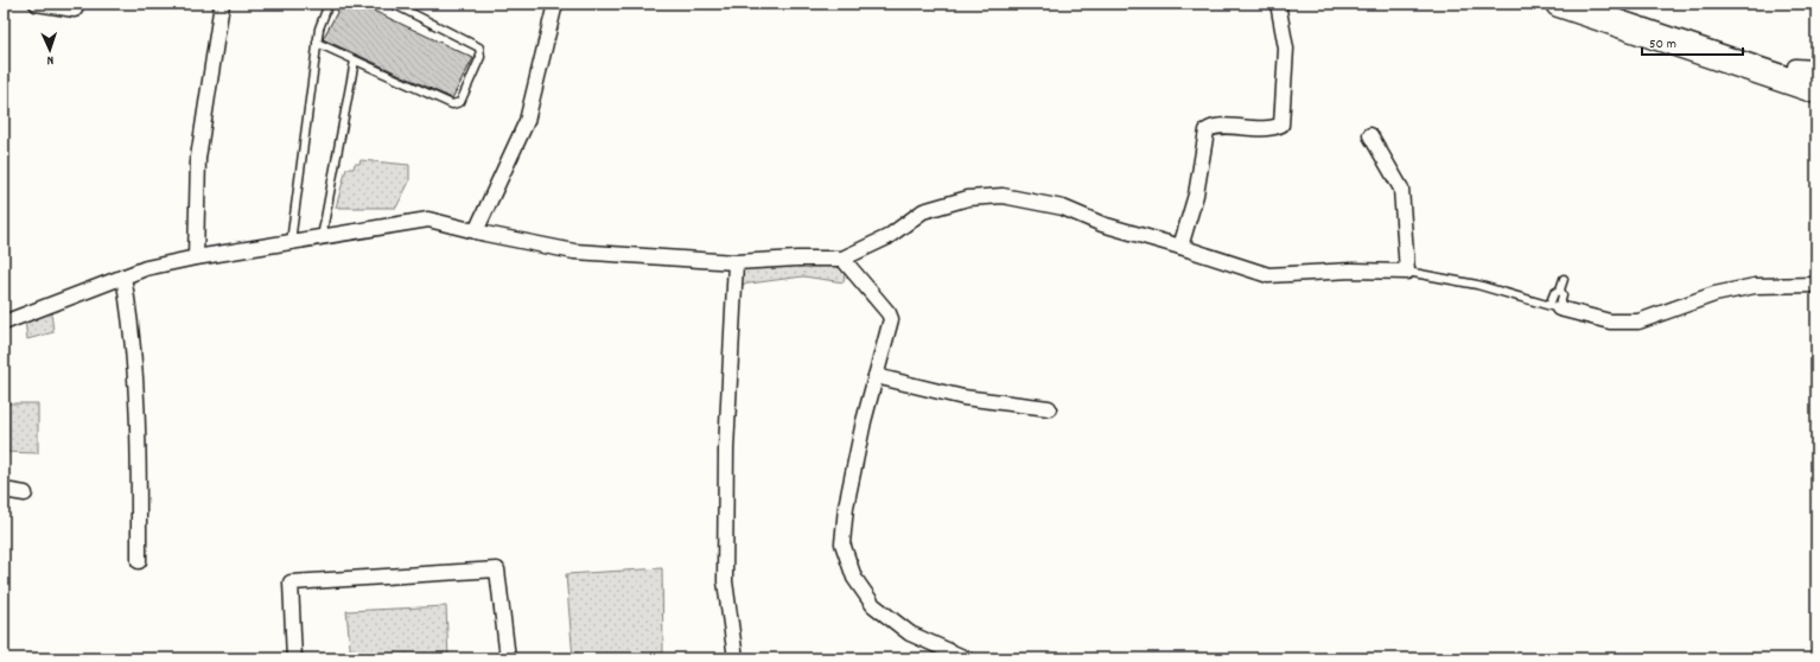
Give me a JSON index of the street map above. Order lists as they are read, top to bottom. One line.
{"scale_bar":"50 m","north":"bottom"}
